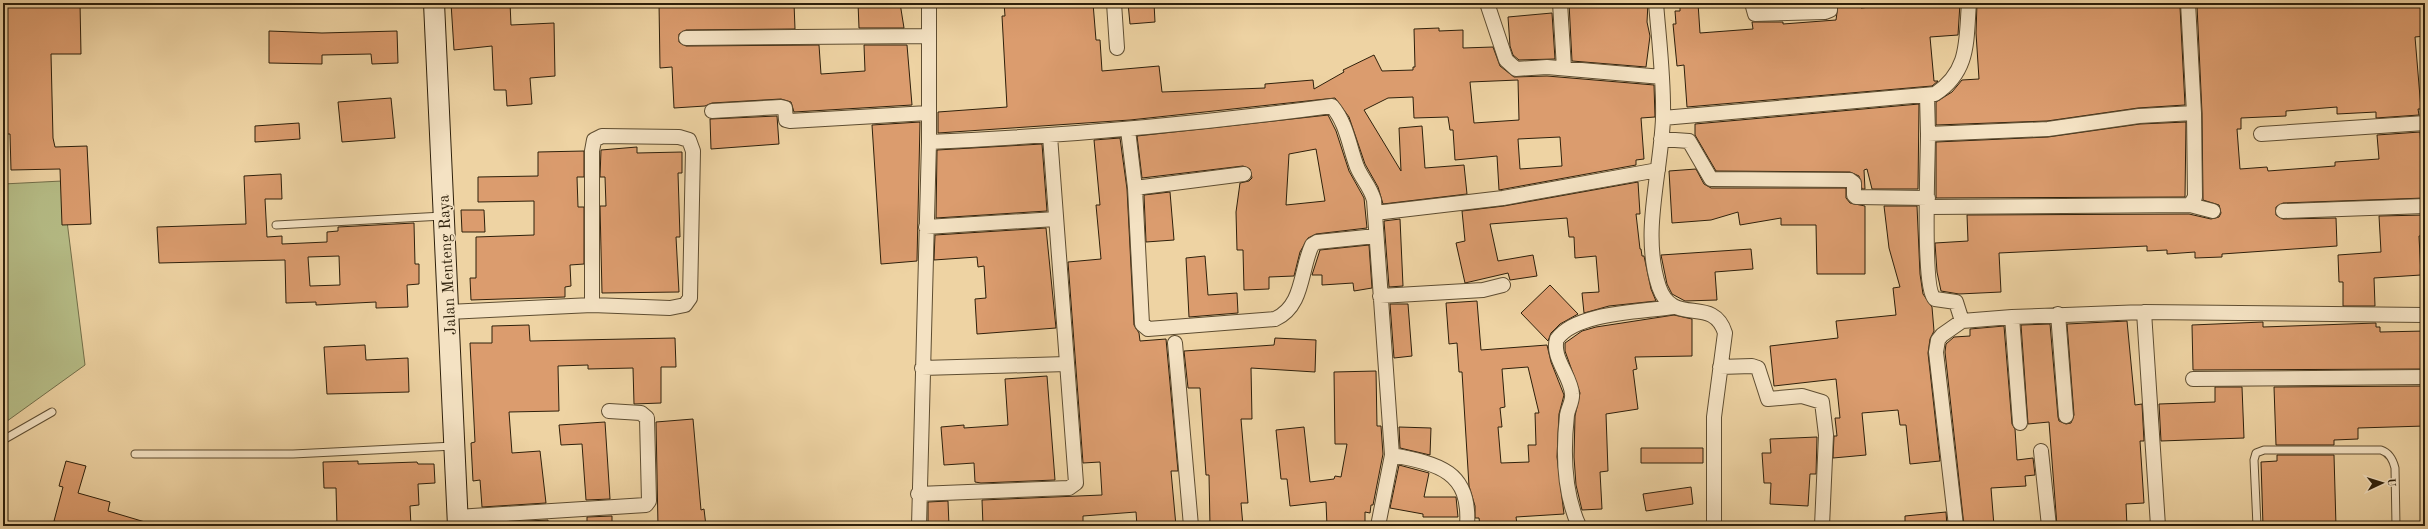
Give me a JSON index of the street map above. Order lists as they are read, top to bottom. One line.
{"streets":{"street":["Jalan Menteng Raya"]},"north":"right"}
